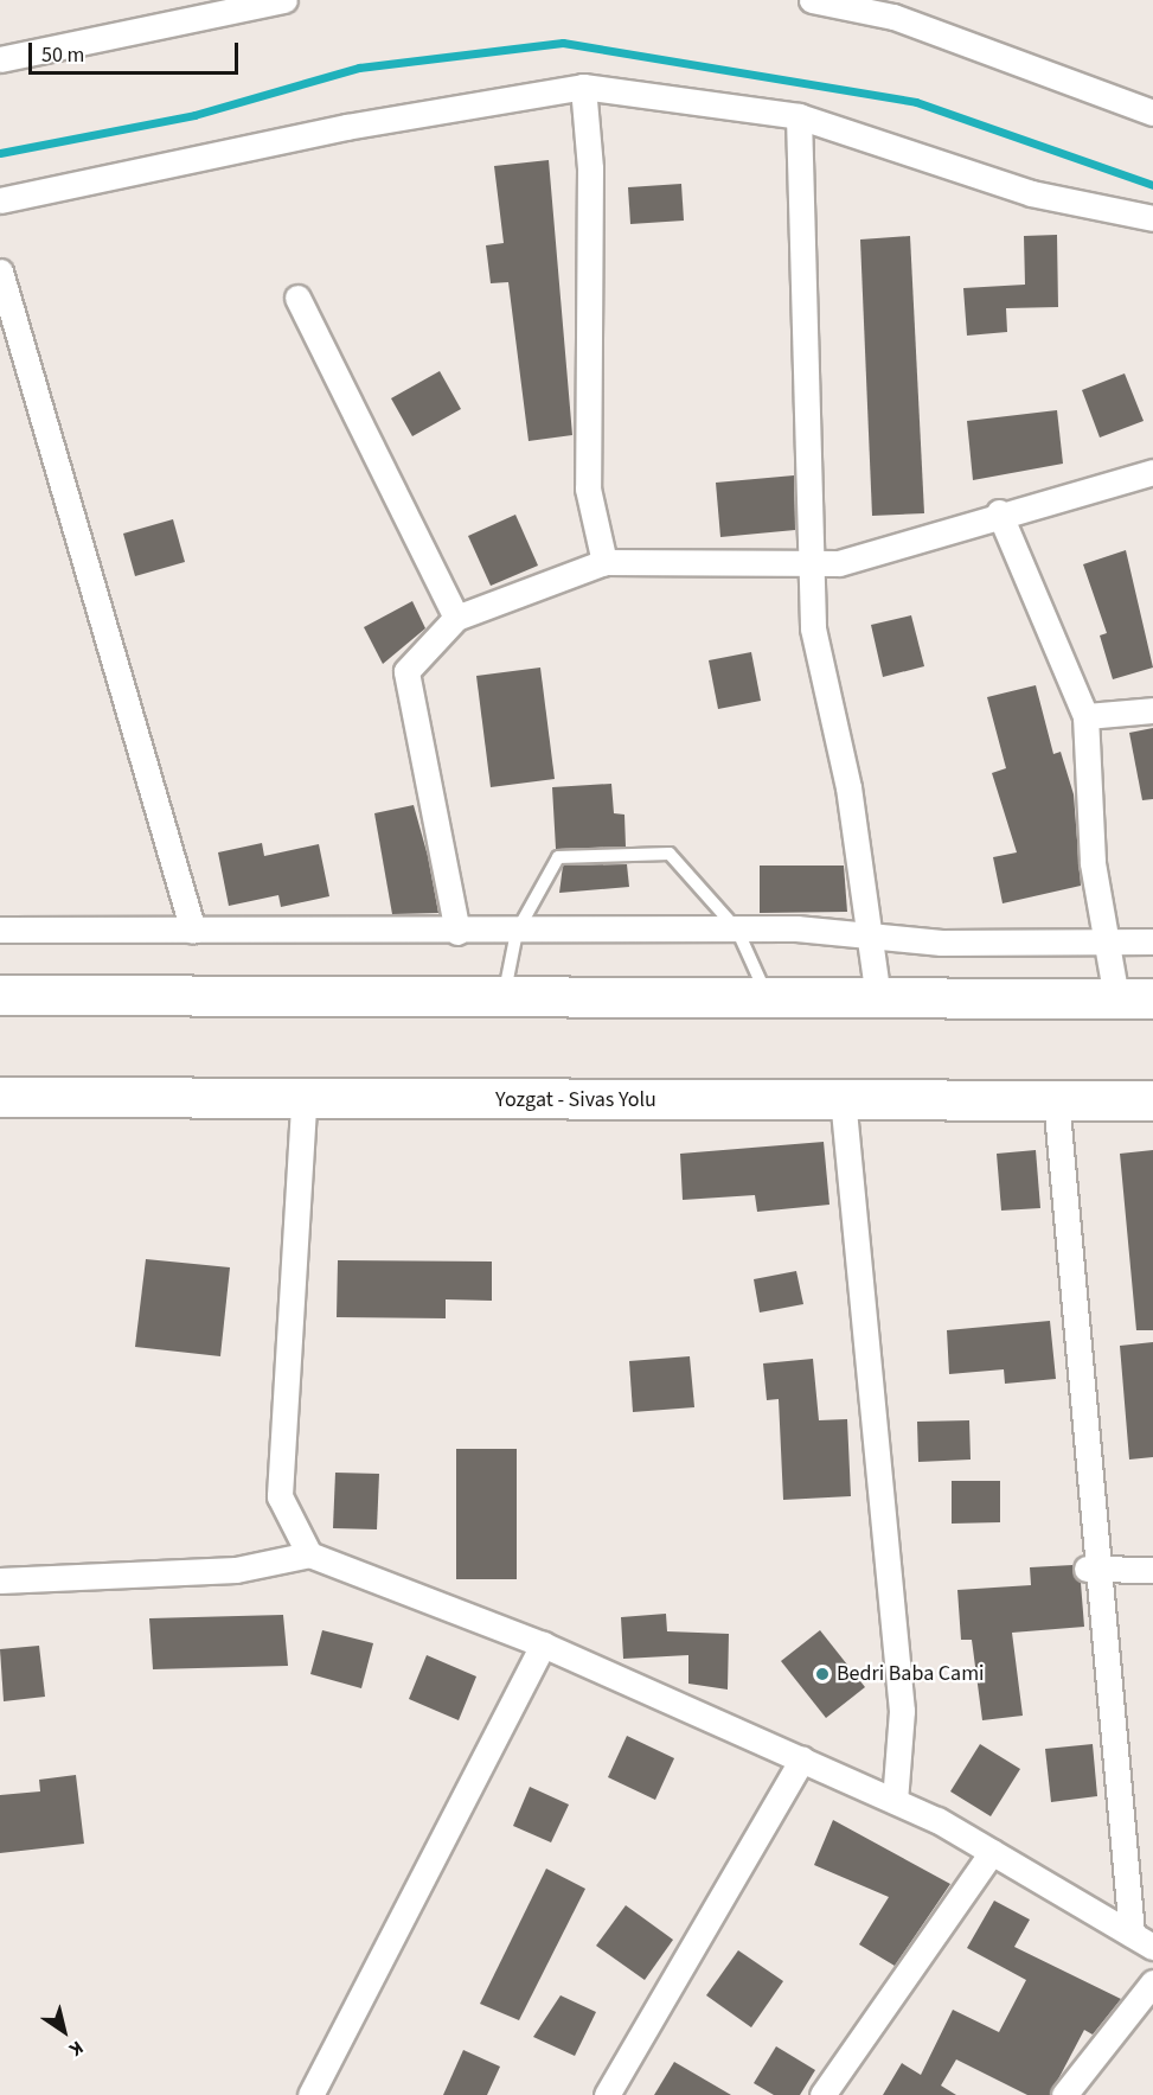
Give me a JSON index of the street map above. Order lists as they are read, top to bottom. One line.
{"streets":{"highway":["Yozgat - Sivas Yolu"]},"places":["Bedri Baba Cami"],"scale_bar":"50 m","north":"bottom right"}
